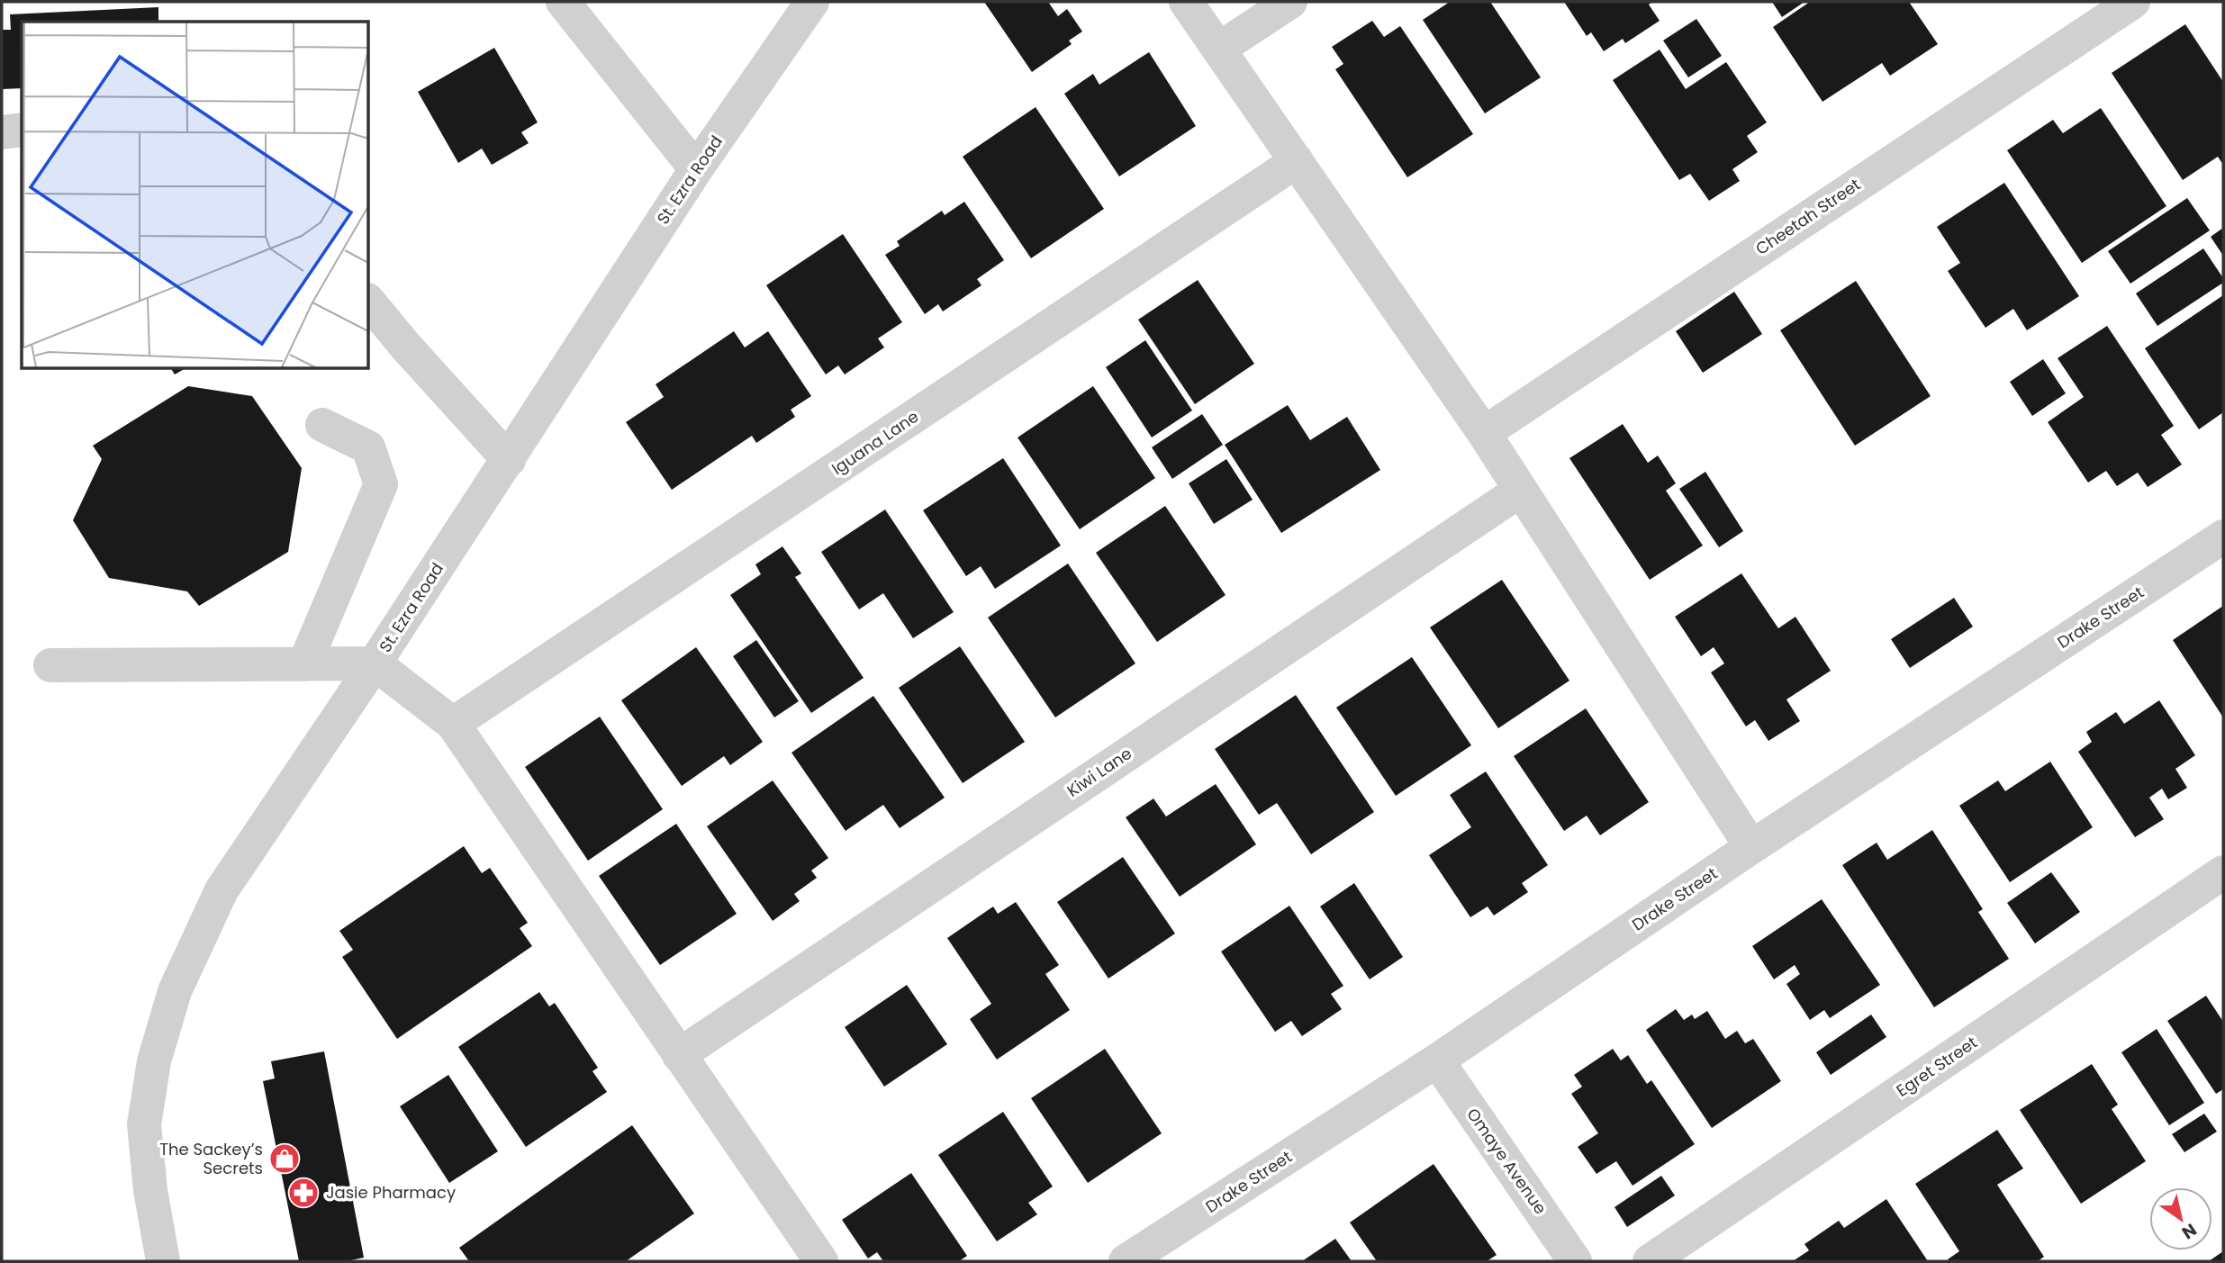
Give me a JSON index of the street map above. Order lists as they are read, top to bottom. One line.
{"streets":{"street":["St. Ezra Road","Cheetah Street","Iguana Lane","Drake Street","Kiwi Lane","Egret Street","Omaye Avenue"]},"crossings":[["Drake Street","Omaye Avenue"]],"places":{"shop":["The Sackey’s Secrets"],"pharmacy":["Jasie Pharmacy"]},"north":"bottom right"}
